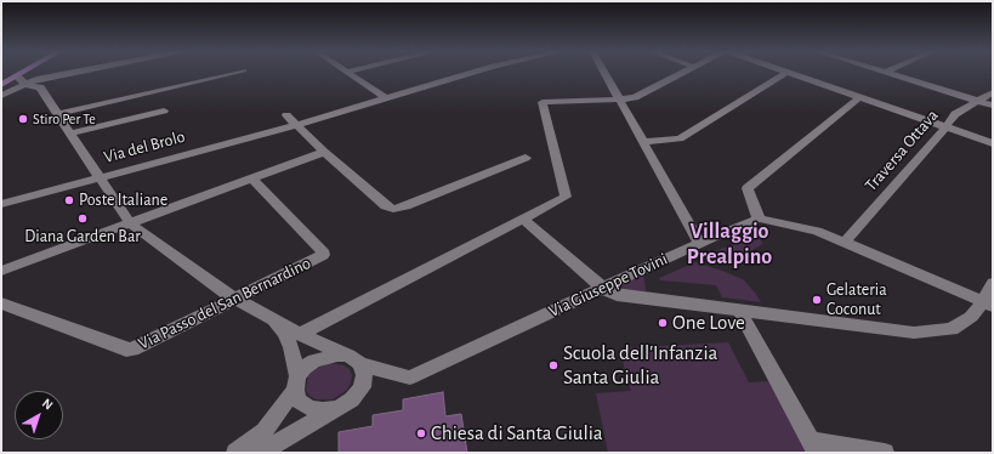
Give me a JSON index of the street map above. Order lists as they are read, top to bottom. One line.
{"streets":{"street":["Via del Brolo","Traversa Ottava","Via Giuseppe Tovini","Via Passo del San Bernardino"]},"districts":["Villaggio Prealpino"],"places":["Stiro Per Te","Poste Italiane","Diana Garden Bar","Gelateria Coconut","One Love","Scuola dell'Infanzia Santa Giulia","Chiesa di Santa Giulia"],"north":"top right"}
